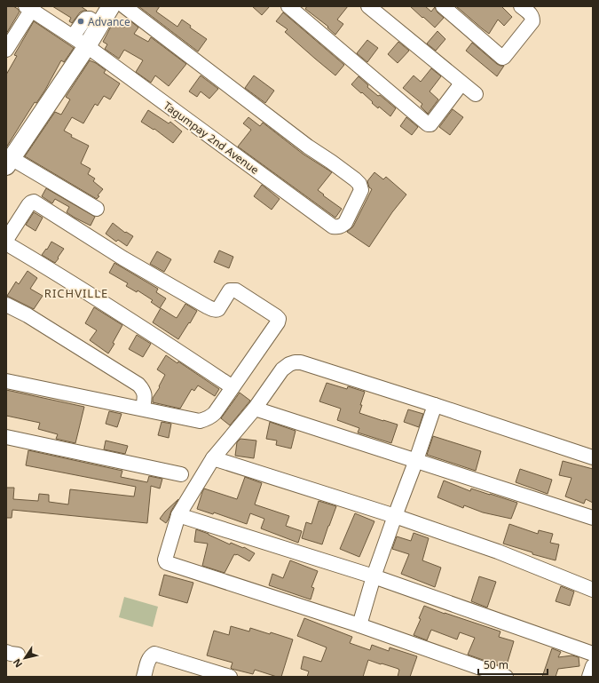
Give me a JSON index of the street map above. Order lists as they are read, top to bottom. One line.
{"streets":{"street":["Tagumpay 2nd Avenue"]},"districts":["RICHVILLE"],"places":["Advance"],"scale_bar":"50 m","north":"bottom left"}
